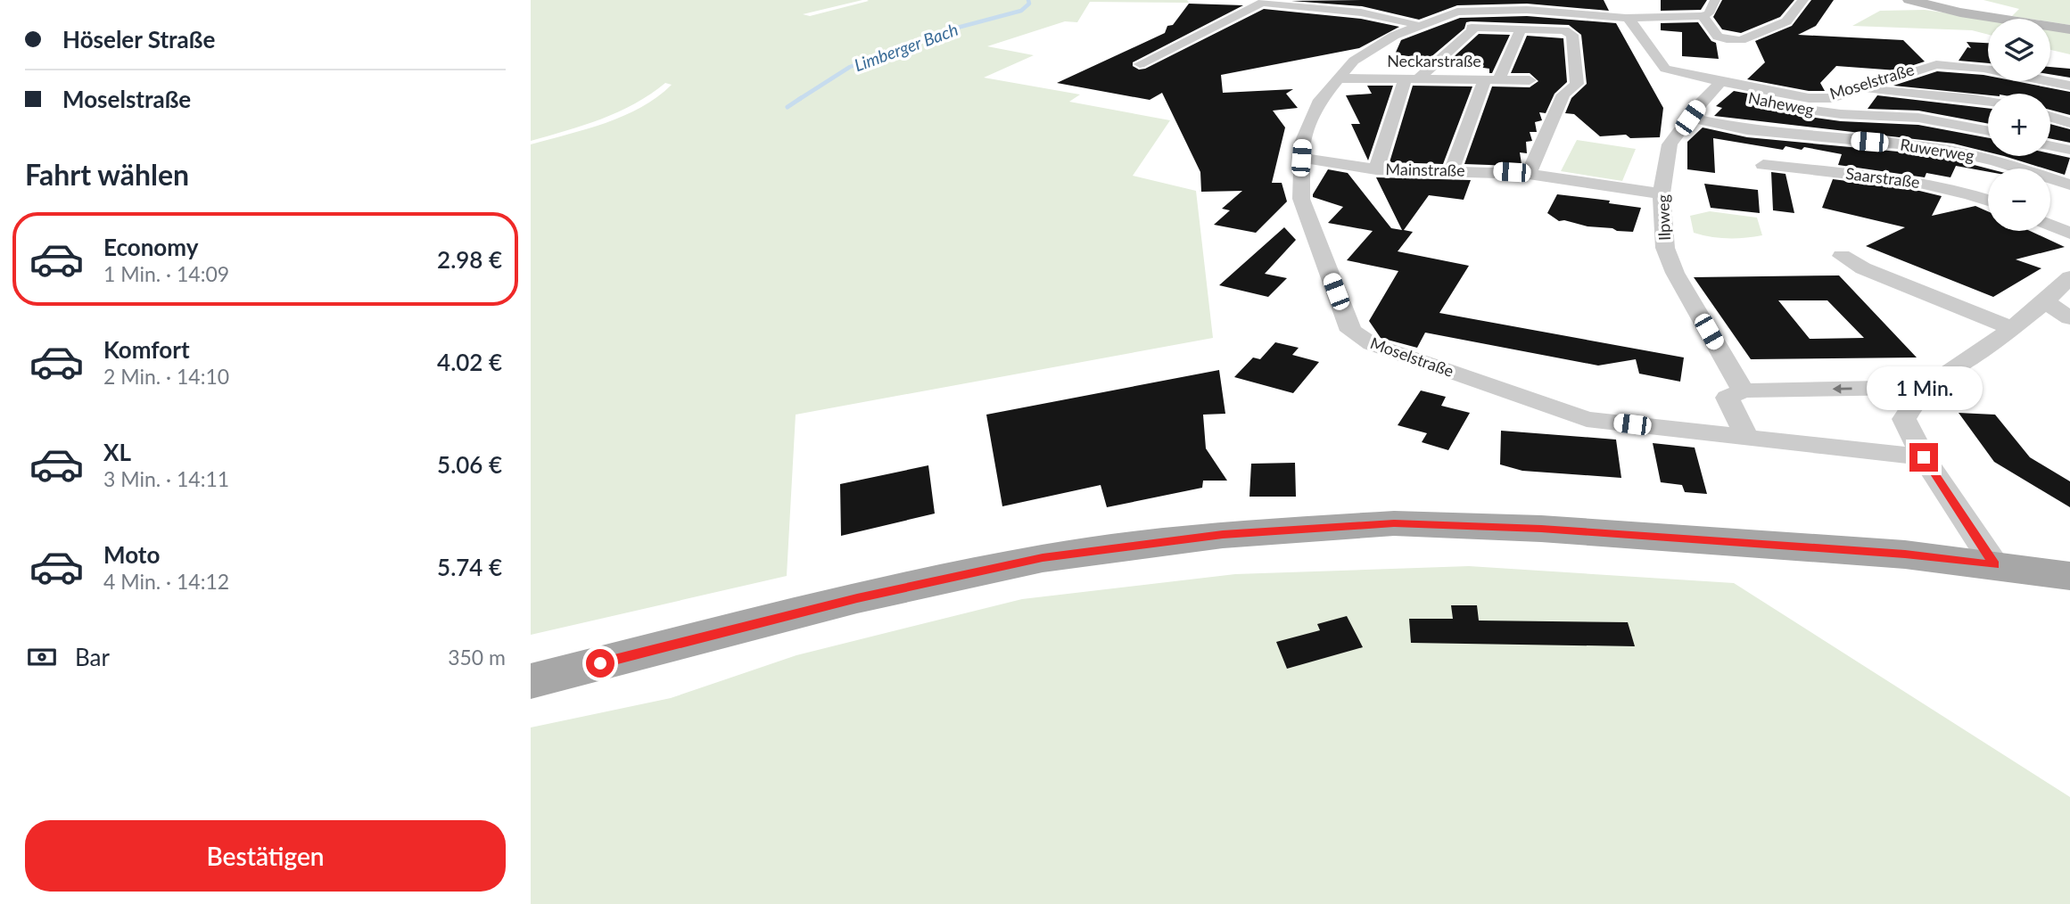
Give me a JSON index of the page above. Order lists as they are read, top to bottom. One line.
{"streets":{"street":["Neckarstraße","Moselstraße","Naheweg","Ruwerweg","Mainstraße","Saarstraße","Ilpweg"]},"crossings":[["Neckarstraße","Moselstraße"],["Moselstraße","Naheweg"],["Moselstraße","Mainstraße"],["Moselstraße","Ilpweg"],["Naheweg","Ilpweg"],["Ruwerweg","Ilpweg"],["Mainstraße","Ilpweg"]],"water":["Limberger Bach"],"page":{"banner":["Höseler Straße","Moselstraße"],"map_buttons":["+","−"],"heading":"Fahrt wählen","list":[{"name":"Economy","note":"1 Min. · 14:09","value":"2.98 €"},{"name":"Komfort","note":"2 Min. · 14:10","value":"4.02 €"},{"name":"XL","note":"3 Min. · 14:11","value":"5.06 €"},{"name":"Moto","note":"4 Min. · 14:12","value":"5.74 €"}],"bubble":"1 Min.","pay":["Bar","350 m"],"buttons":"Bestätigen"}}
